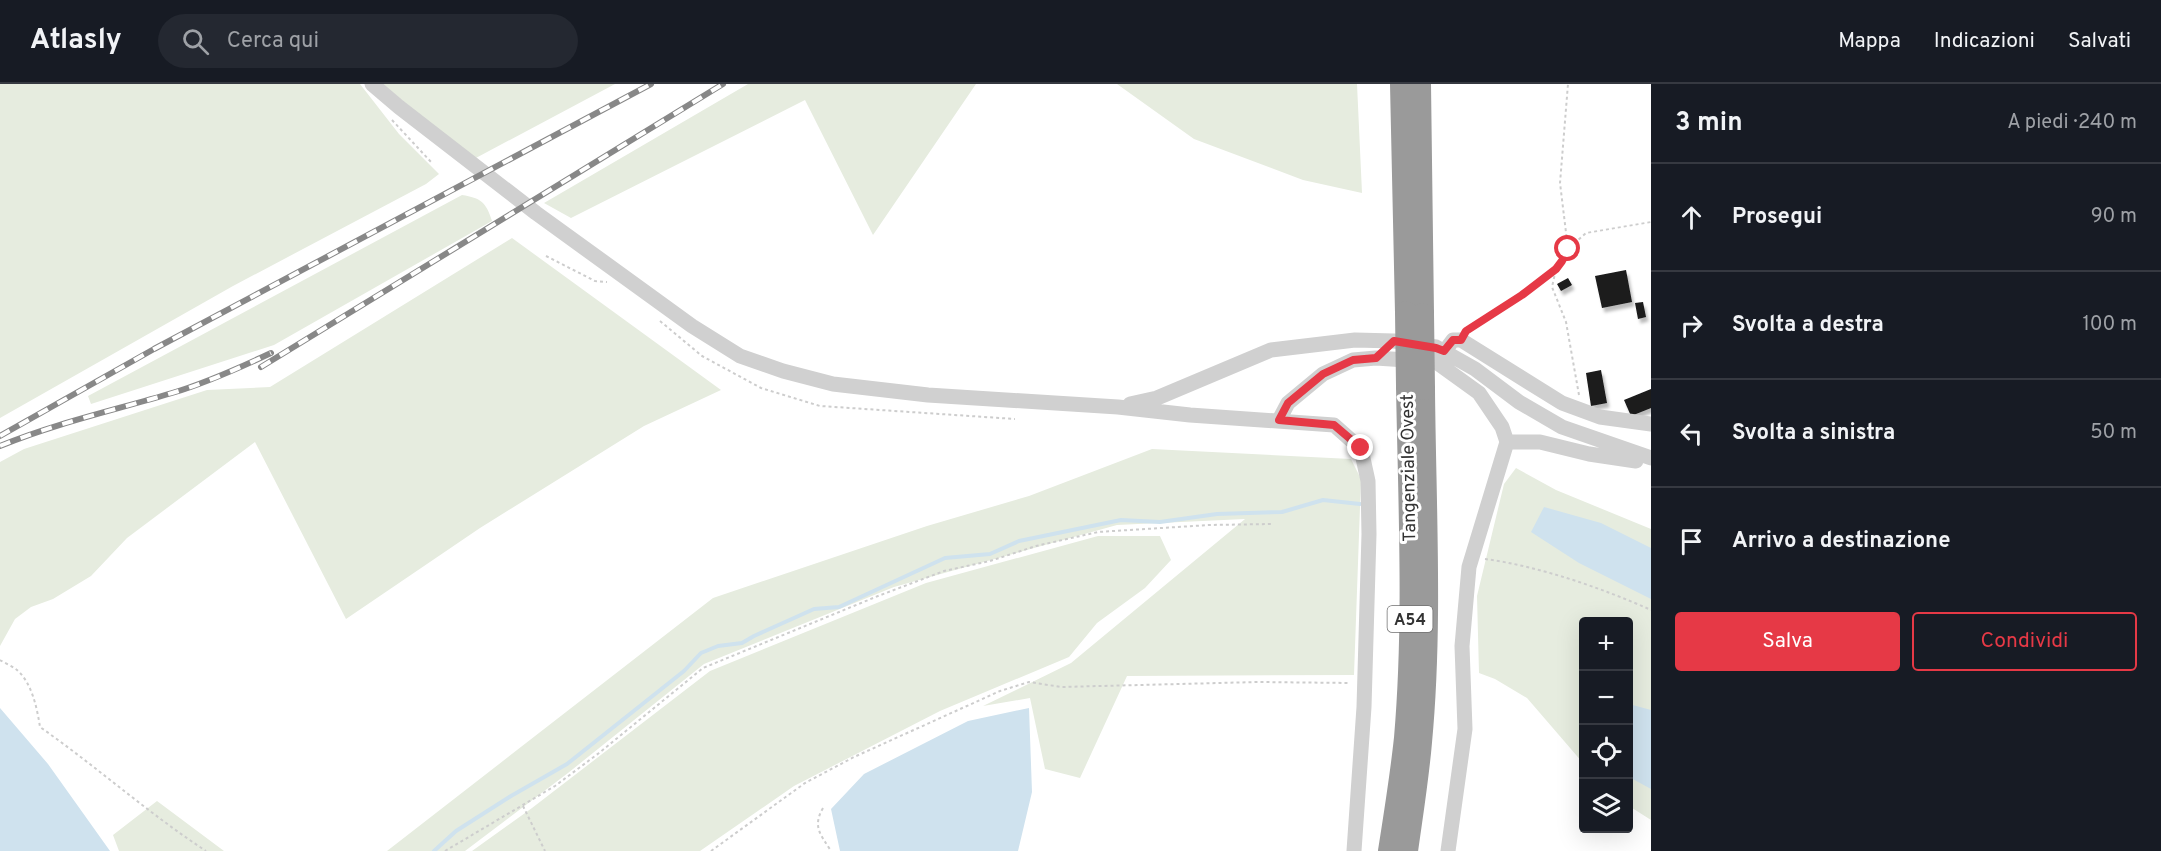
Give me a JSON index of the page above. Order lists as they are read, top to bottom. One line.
{"streets":{"highway":["Tangenziale Ovest","A54"]},"page":{"header":"Atlasly","search":"Cerca qui","nav":["Mappa","Indicazioni","Salvati"],"heading":["3 min","A piedi · 240 m"],"list":[["Prosegui","90 m"],["Svolta a destra","100 m"],["Svolta a sinistra","50 m"],"Arrivo a destinazione"],"buttons":["Salva","Condividi"],"map_buttons":["+","−"]}}
